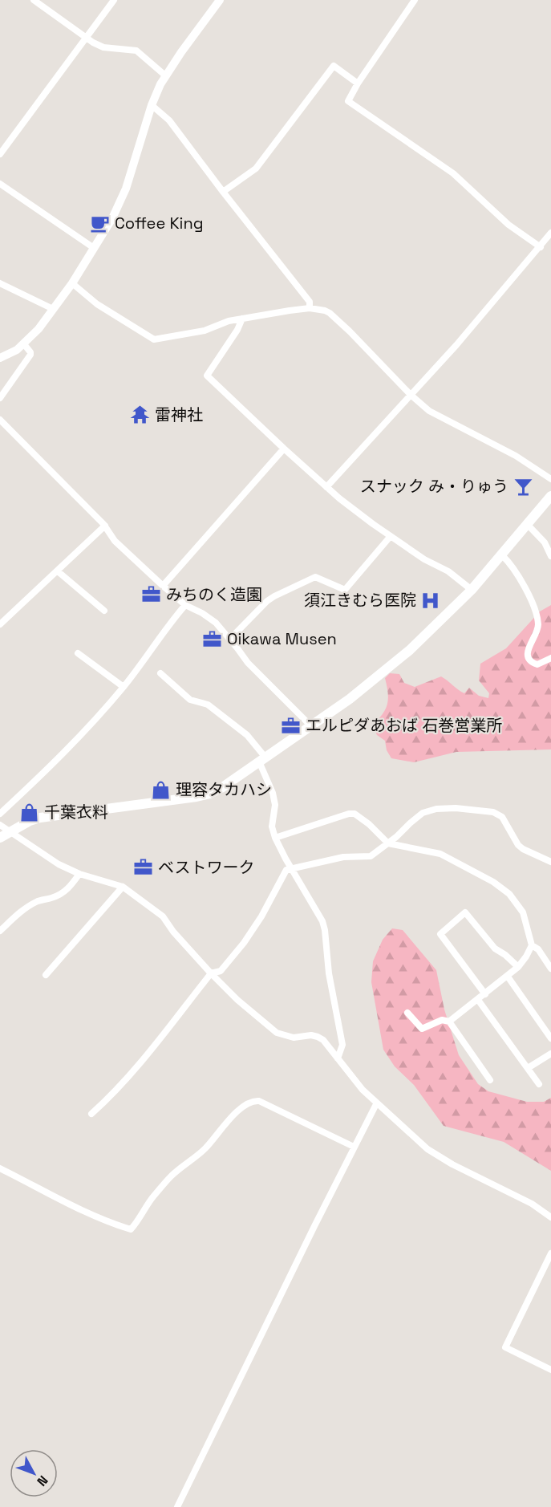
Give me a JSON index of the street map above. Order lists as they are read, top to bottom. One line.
{"places":{"cafe":["Coffee King"],"temple":["雷神社"],"bar":["スナック み・りゅう"],"office":["みちのく造園","Oikawa Musen","エルピダあおば 石巻営業所","ベストワーク"],"hospital":["須江きむら医院"],"shop":["理容タカハシ","千葉衣料"]},"north":"bottom right"}
